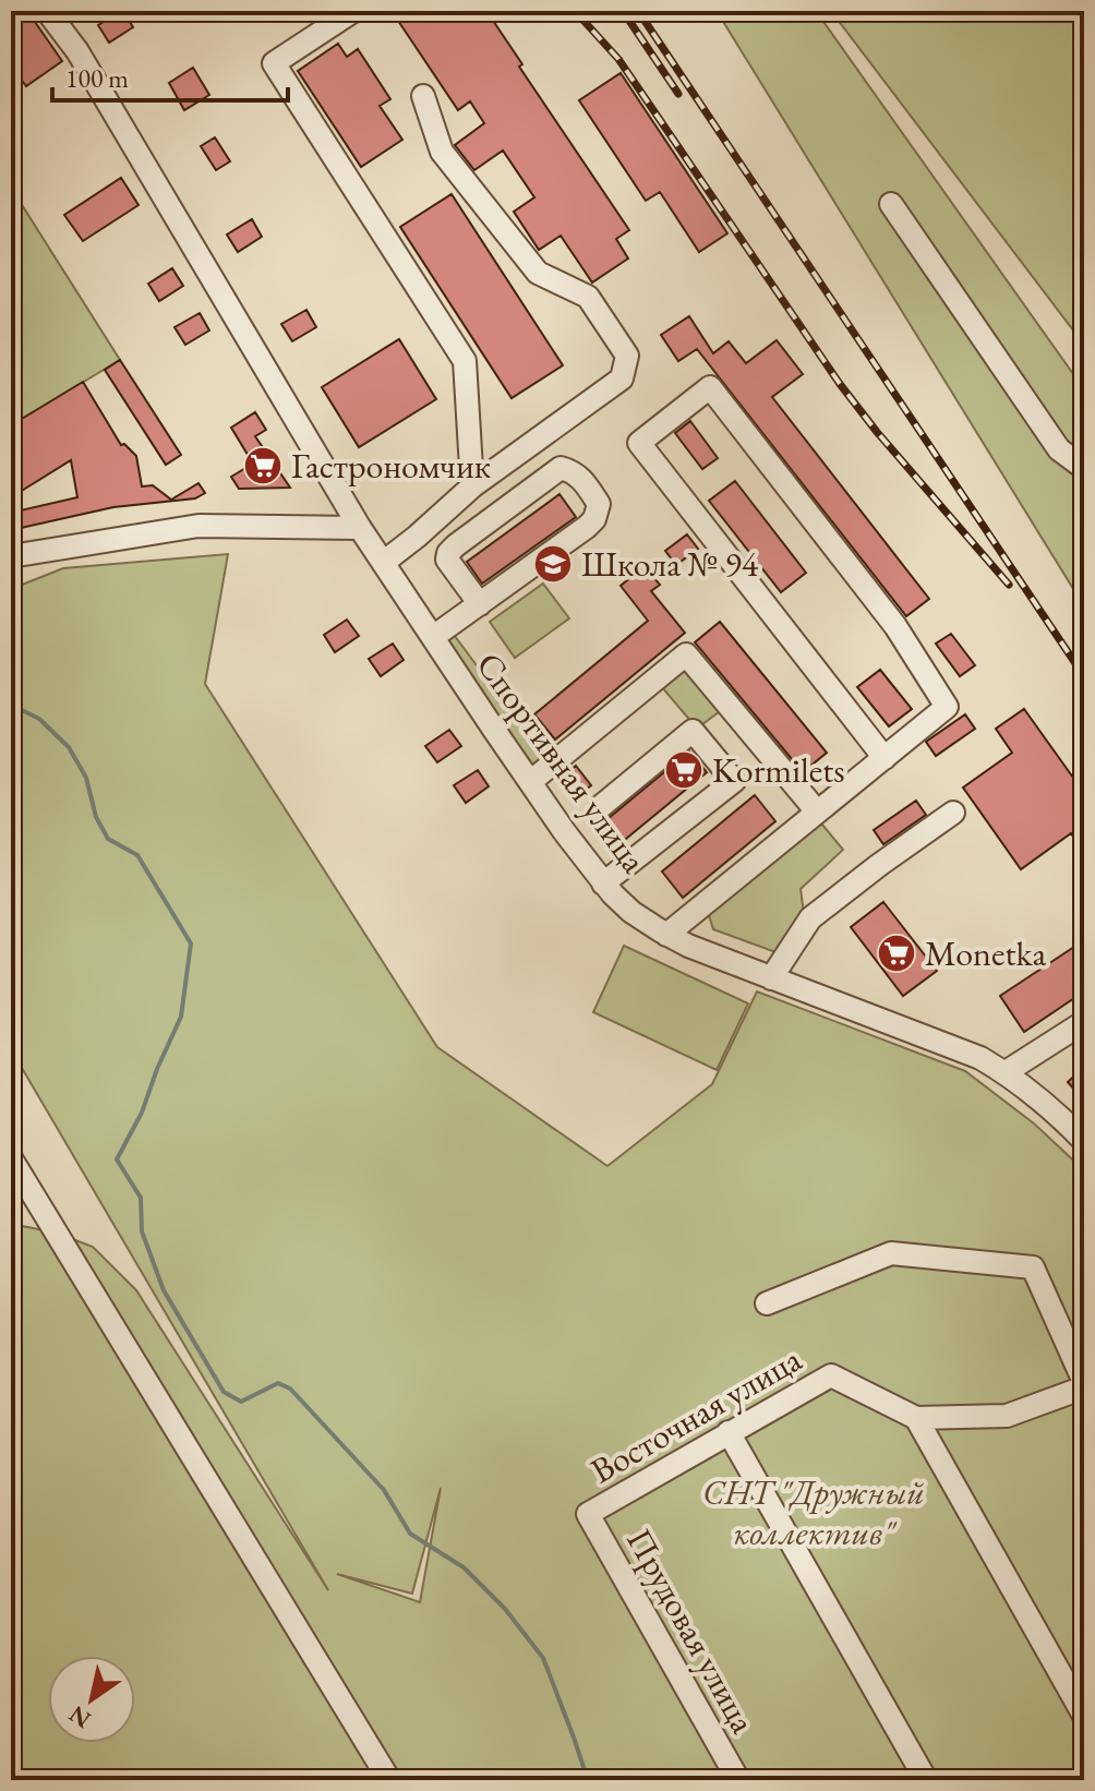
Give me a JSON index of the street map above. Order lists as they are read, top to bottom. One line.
{"streets":{"street":["Спортивная улица","Восточная улица","Прудовая улица"]},"crossings":[["Восточная улица","Прудовая улица"]],"parks":["СНТ \"Дружный коллектив\""],"places":{"supermarket":["Гастрономчик","Kormilets","Monetka"],"school or university":["Школа № 94"]},"scale_bar":"100 m","north":"bottom left"}
